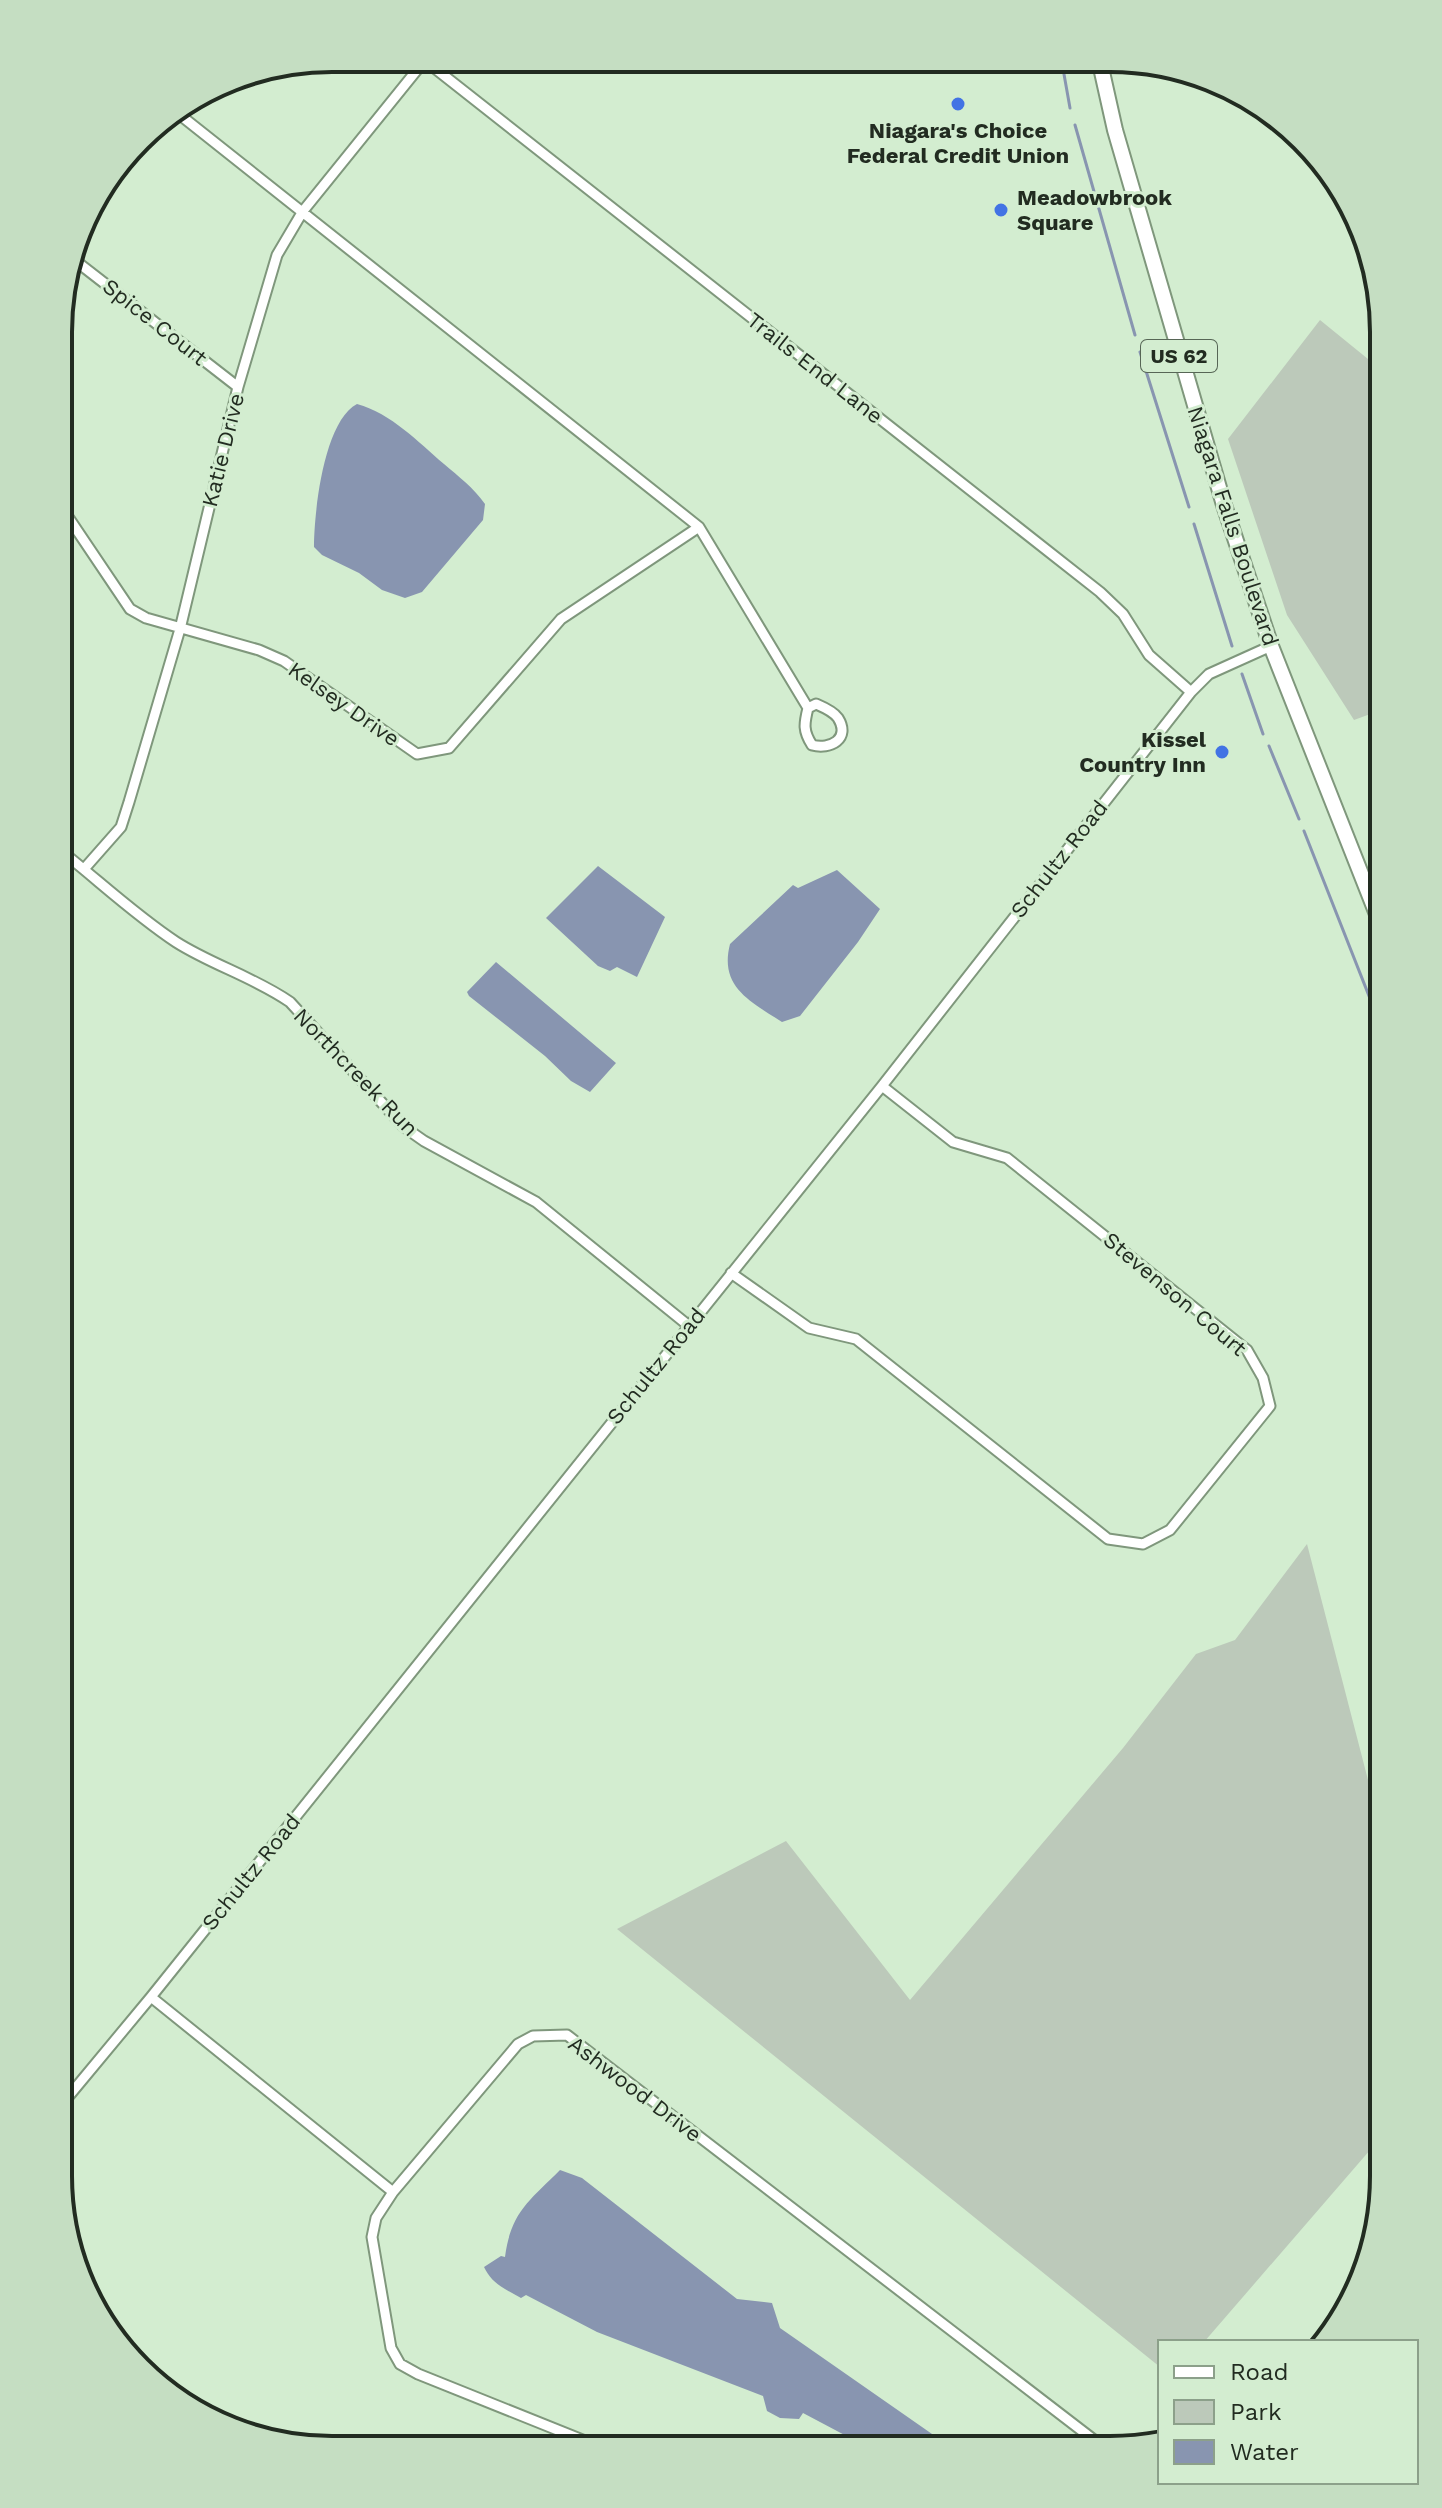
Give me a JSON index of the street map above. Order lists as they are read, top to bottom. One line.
{"streets":{"main road":["US 62","Niagara Falls Boulevard"],"street":["Spice Court","Trails End Lane","Katie Drive","Kelsey Drive","Schultz Road","Northcreek Run","Stevenson Court","Ashwood Drive"]},"crossings":[["Spice Court","Katie Drive"],["Trails End Lane","Schultz Road"],["Katie Drive","Kelsey Drive"],["Katie Drive","Northcreek Run"],["Niagara Falls Boulevard","Schultz Road"],["Schultz Road","Northcreek Run"],["Schultz Road","Stevenson Court"]],"places":["Niagara's Choice Federal Credit Union","Meadowbrook Square","Kissel Country Inn"],"legend":["Road","Park","Water"]}
